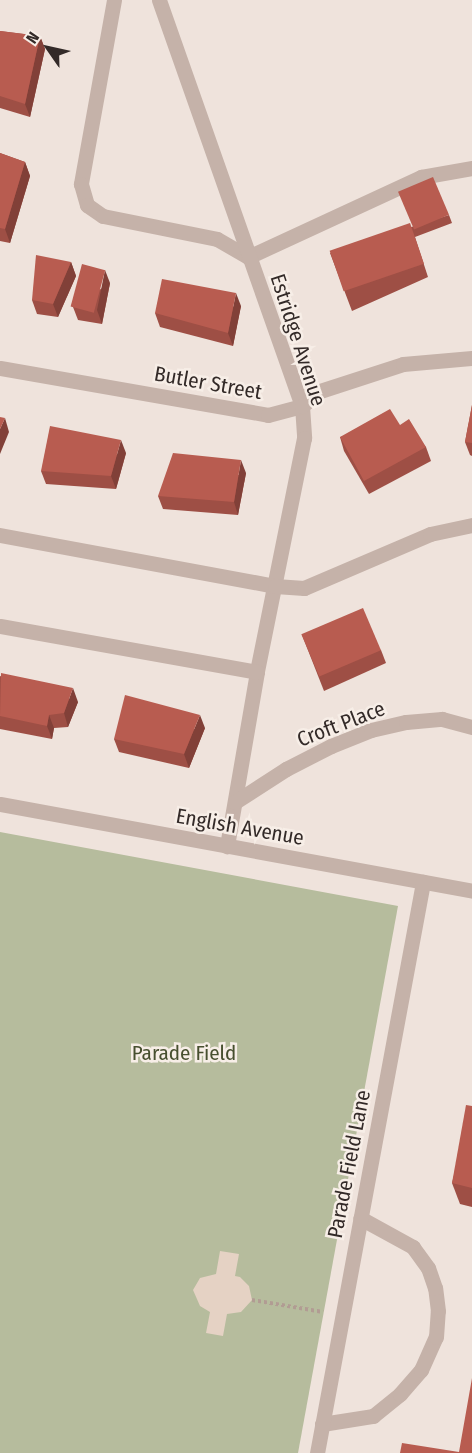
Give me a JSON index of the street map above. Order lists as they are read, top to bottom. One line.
{"streets":{"street":["Estridge Avenue","Butler Street","Croft Place","English Avenue","Parade Field Lane"]},"crossings":[["Estridge Avenue","Butler Street"],["Estridge Avenue","Croft Place"],["Estridge Avenue","English Avenue"],["English Avenue","Parade Field Lane"]],"parks":["Parade Field"],"north":"top left"}
